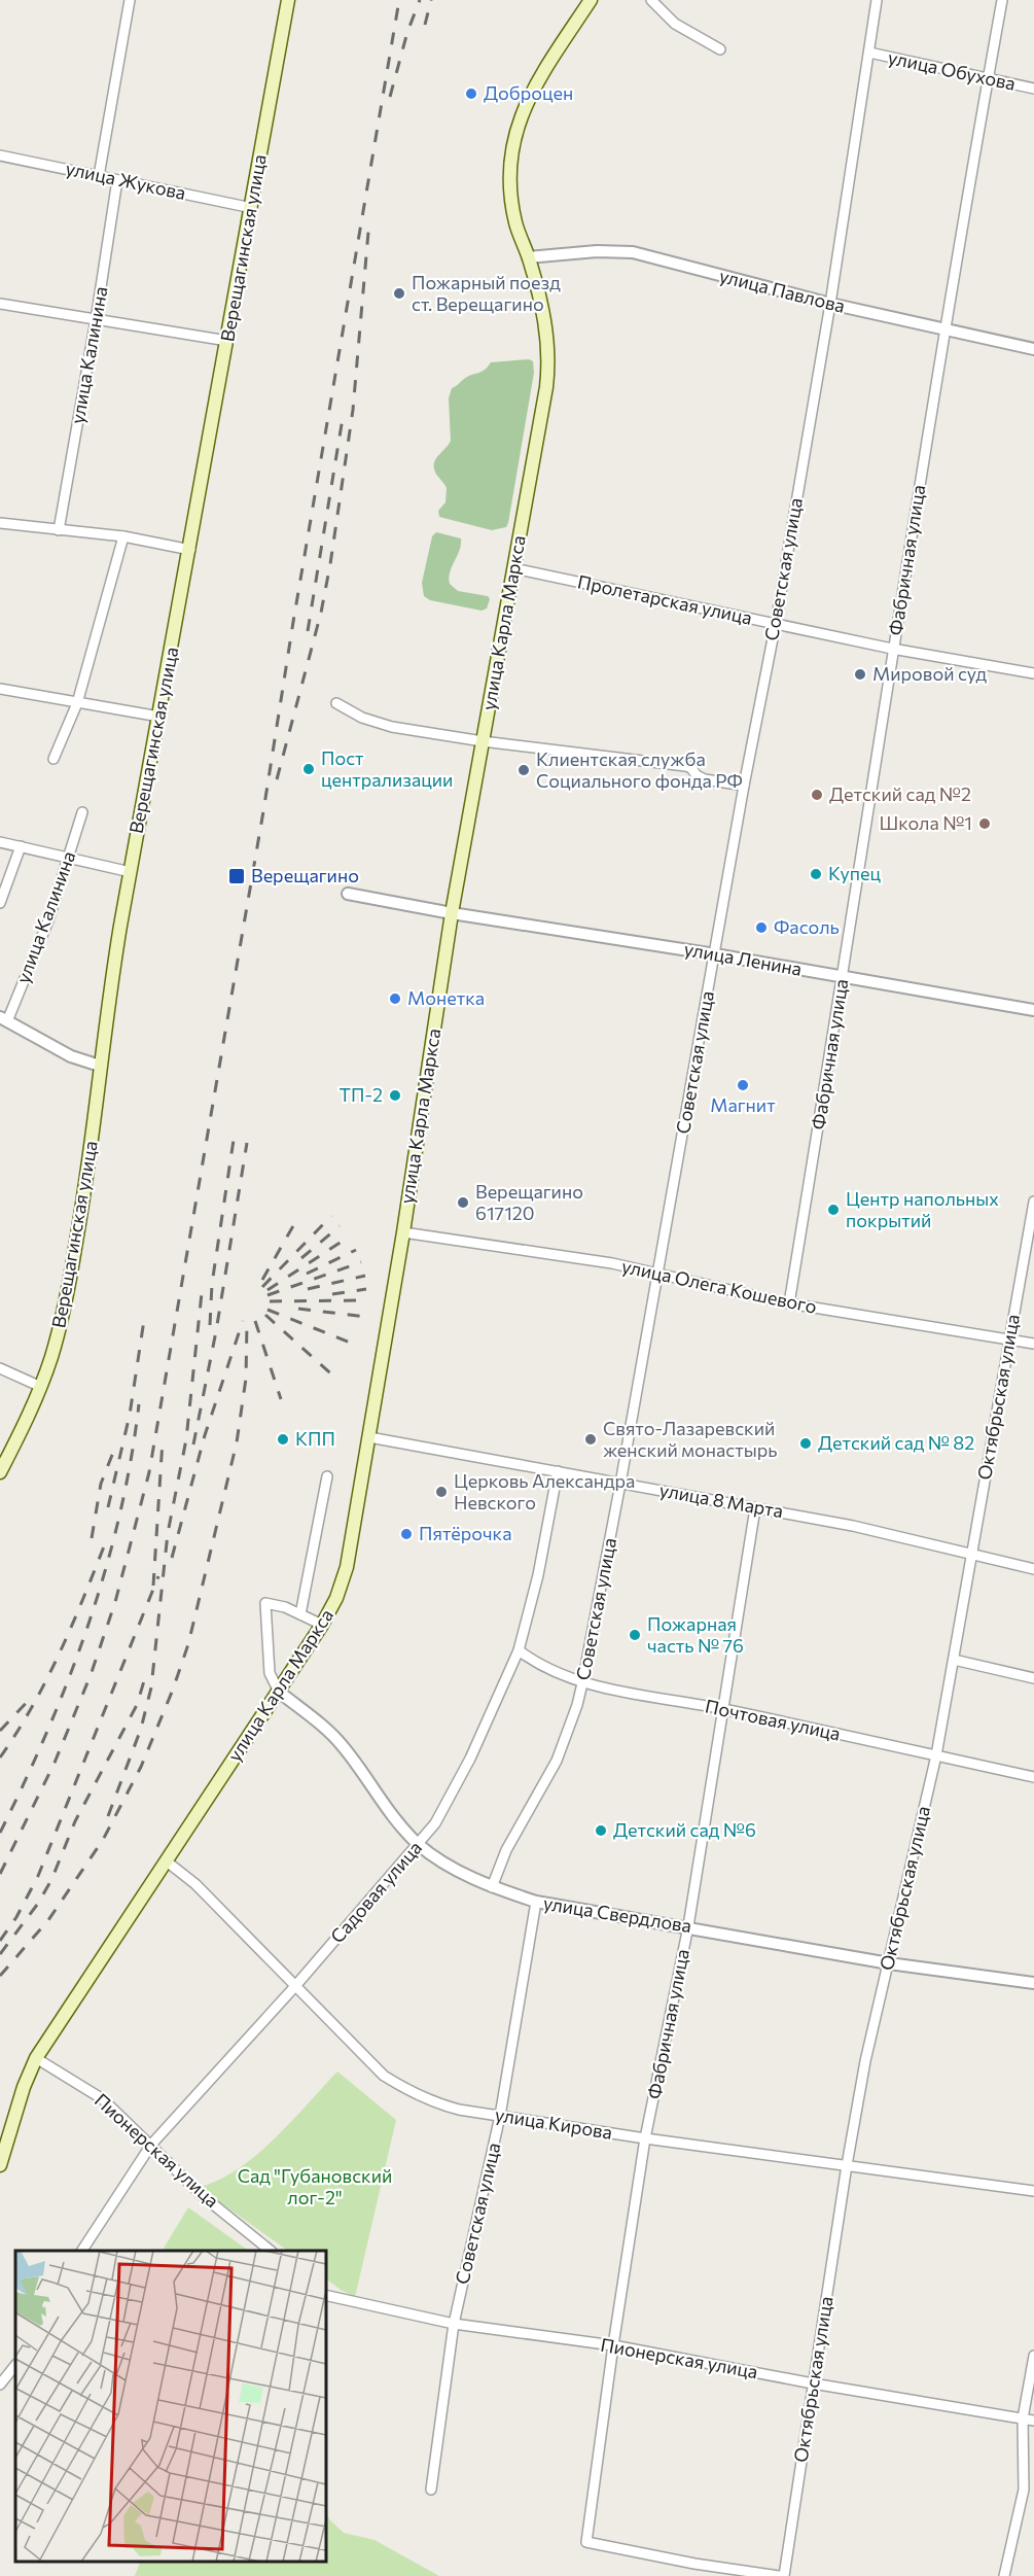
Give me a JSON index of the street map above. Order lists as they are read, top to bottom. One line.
{"streets":{"main road":["Верещагинская улица","улица Карла Маркса"],"street":["улица Обухова","улица Жукова","улица Павлова","улица Калинина","Фабричная улица","Советская улица","Пролетарская улица","улица Ленина","улица Олега Кошевого","Октябрьская улица","улица 8 Марта","Почтовая улица","Садовая улица","улица Свердлова","улица Кирова","Пионерская улица"]},"crossings":[["улица Обухова","Фабричная улица"],["улица Обухова","Советская улица"],["улица Жукова","Верещагинская улица"],["улица Жукова","улица Калинина"],["улица Павлова","Фабричная улица"],["улица Павлова","Советская улица"],["улица Павлова","улица Карла Маркса"],["Фабричная улица","Пролетарская улица"],["Фабричная улица","улица Ленина"],["Фабричная улица","улица Олега Кошевого"],["Фабричная улица","улица 8 Марта"],["Фабричная улица","Почтовая улица"],["Фабричная улица","улица Свердлова"],["Фабричная улица","улица Кирова"],["Фабричная улица","Пионерская улица"],["Советская улица","Пролетарская улица"],["Советская улица","улица Ленина"],["Советская улица","улица Олега Кошевого"],["Советская улица","улица 8 Марта"],["Советская улица","Почтовая улица"],["Советская улица","улица Свердлова"],["Советская улица","улица Кирова"],["Советская улица","Пионерская улица"],["Пролетарская улица","улица Карла Маркса"],["улица Карла Маркса","улица Ленина"],["улица Карла Маркса","улица Олега Кошевого"],["улица Карла Маркса","улица 8 Марта"],["улица Карла Маркса","улица Свердлова"],["улица Карла Маркса","улица Кирова"],["улица Карла Маркса","Пионерская улица"],["улица Олега Кошевого","Октябрьская улица"],["Октябрьская улица","улица 8 Марта"],["Октябрьская улица","Почтовая улица"],["Октябрьская улица","улица Свердлова"],["Октябрьская улица","улица Кирова"],["Октябрьская улица","Пионерская улица"],["улица 8 Марта","Садовая улица"],["Почтовая улица","Садовая улица"],["Садовая улица","улица Свердлова"],["Садовая улица","улица Кирова"],["Садовая улица","Пионерская улица"]],"parks":["Сад \"Губановский лог-2\""],"places":{"other":["Доброцен","Пожарный поезд ст. Верещагино","Мировой суд","Пост централизации","Клиентская служба Социального фонда РФ","Детский сад №2","Школа №1","Купец","Фасоль","Монетка","Магнит","ТП-2","Верещагино 617120","Центр напольных покрытий","КПП","Свято-Лазаревский женский монастырь","Детский сад № 82","Церковь Александра Невского","Пятёрочка","Пожарная часть № 76","Детский сад №6"],"transit":["Верещагино"]}}
